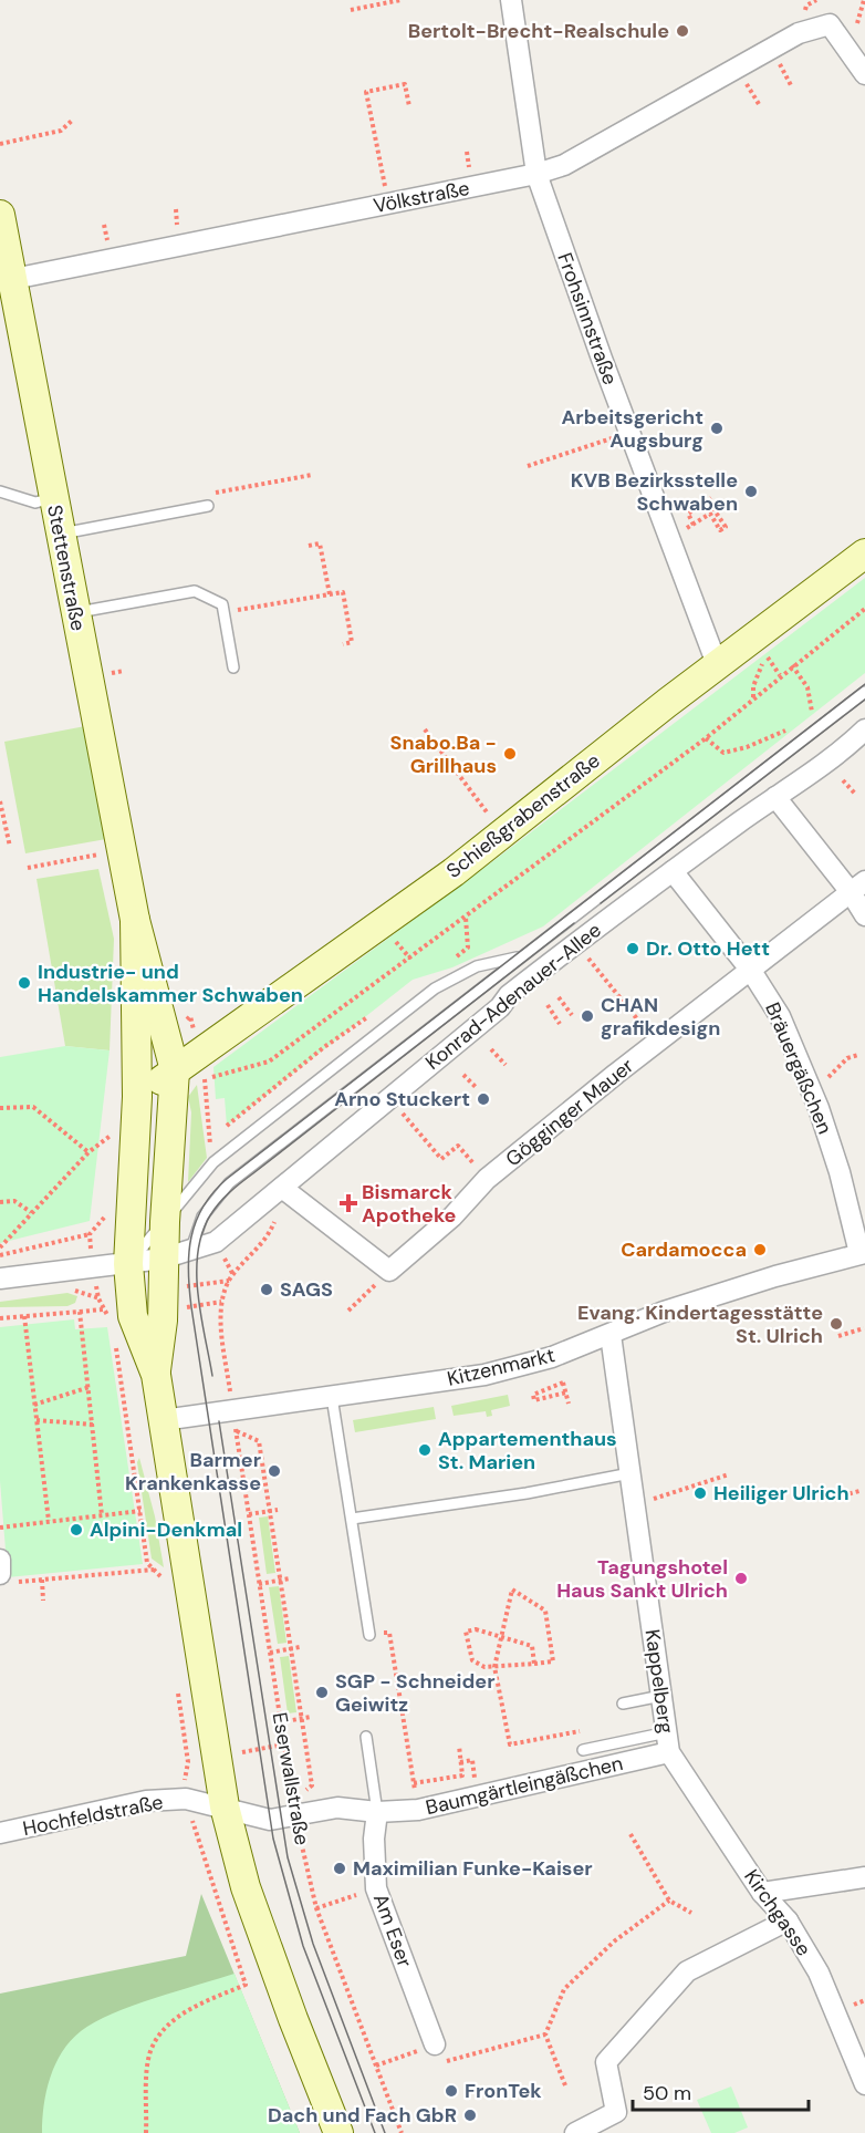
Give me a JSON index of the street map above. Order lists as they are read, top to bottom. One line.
{"streets":{"main road":["Stettenstraße","Schießgrabenstraße"],"street":["Völkstraße","Frohsinnstraße","Konrad-Adenauer-Allee","Bräuergäßchen","Gögginger Mauer","Kitzenmarkt","Kappelberg","Baumgärtleingäßchen","Hochfeldstraße","Kirchgasse","Am Eser"],"path":["Eserwallstraße"]},"crossings":[["Völkstraße","Frohsinnstraße"],["Völkstraße","Stettenstraße"],["Frohsinnstraße","Schießgrabenstraße"],["Stettenstraße","Schießgrabenstraße"],["Stettenstraße","Konrad-Adenauer-Allee"],["Konrad-Adenauer-Allee","Bräuergäßchen"],["Bräuergäßchen","Gögginger Mauer"],["Bräuergäßchen","Kitzenmarkt"],["Kitzenmarkt","Kappelberg"],["Kitzenmarkt","Eserwallstraße"],["Kappelberg","Baumgärtleingäßchen"],["Kappelberg","Kirchgasse"],["Eserwallstraße","Baumgärtleingäßchen"],["Eserwallstraße","Hochfeldstraße"],["Baumgärtleingäßchen","Hochfeldstraße"],["Baumgärtleingäßchen","Kirchgasse"],["Baumgärtleingäßchen","Am Eser"]],"places":{"other":["Bertolt-Brecht-Realschule","Arbeitsgericht Augsburg","KVB Bezirksstelle Schwaben","Snabo.Ba - Grillhaus","Dr. Otto Hett","Industrie- und Handelskammer Schwaben","CHAN grafikdesign","Arno Stuckert","Cardamocca","SAGS","Evang. Kindertagesstätte St. Ulrich","Appartementhaus St. Marien","Barmer Krankenkasse","Heiliger Ulrich","Alpini-Denkmal","Tagungshotel Haus Sankt Ulrich","SGP - Schneider Geiwitz","Maximilian Funke-Kaiser","FronTek","Dach und Fach GbR"],"health":["Bismarck Apotheke"]},"scale_bar":"50 m"}
